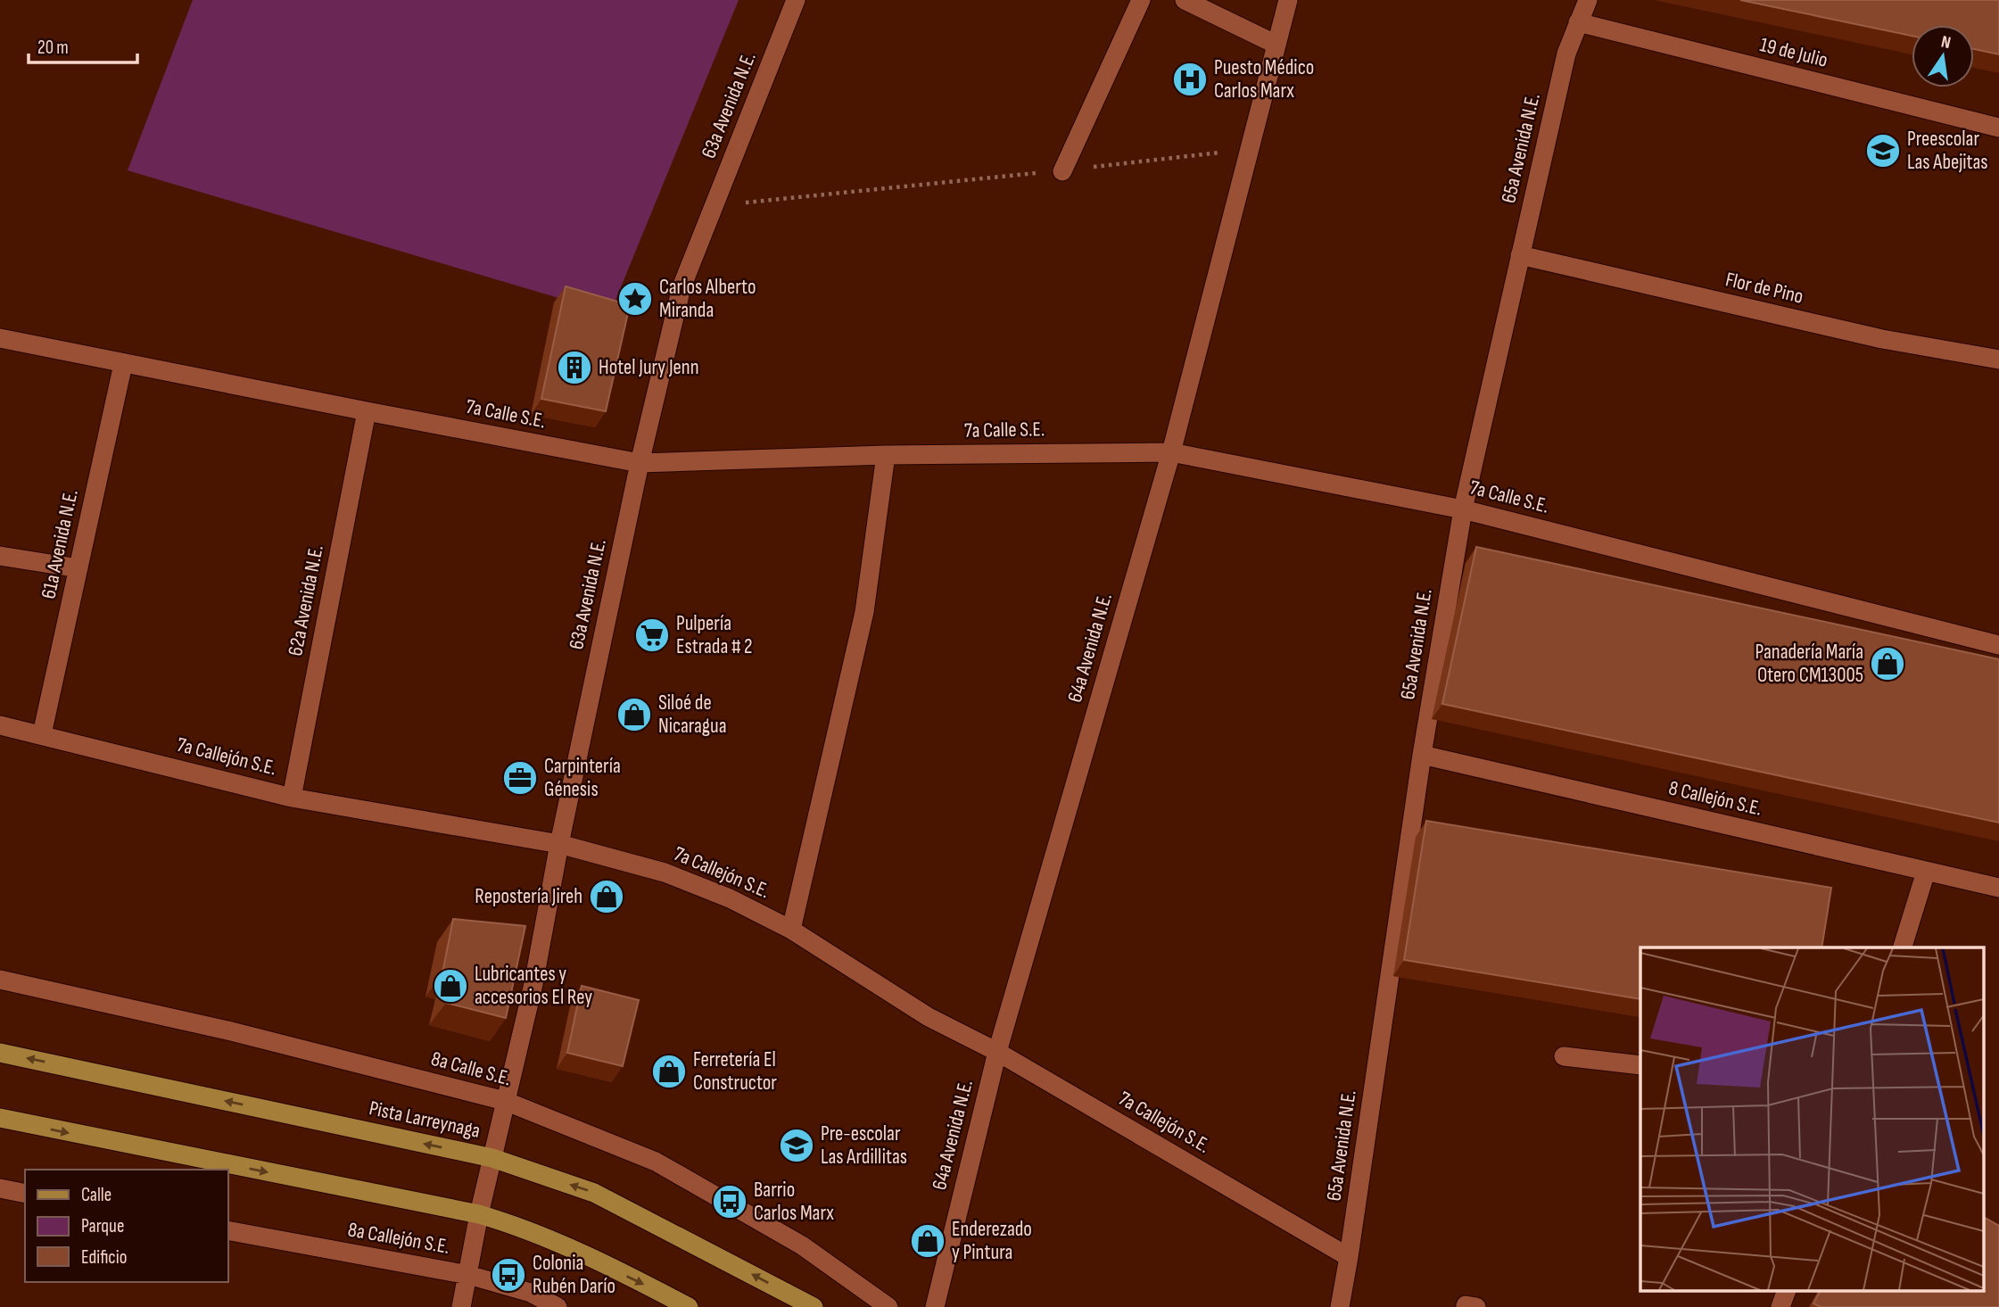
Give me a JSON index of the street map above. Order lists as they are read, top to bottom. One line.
{"streets":{"main road":["Pista Larreynaga"],"street":["19 de Julio","63a Avenida N.E.","65a Avenida N.E.","Flor de Pino","7a Calle S.E.","61a Avenida N.E.","62a Avenida N.E.","64a Avenida N.E.","7a Callejón S.E.","8 Callejón S.E.","8a Calle S.E.","8a Callejón S.E."]},"crossings":[["19 de Julio","65a Avenida N.E."],["63a Avenida N.E.","7a Calle S.E."],["63a Avenida N.E.","7a Callejón S.E."],["63a Avenida N.E.","8a Calle S.E."],["63a Avenida N.E.","Pista Larreynaga"],["65a Avenida N.E.","Flor de Pino"],["65a Avenida N.E.","7a Calle S.E."],["65a Avenida N.E.","7a Callejón S.E."],["65a Avenida N.E.","8 Callejón S.E."],["7a Calle S.E.","61a Avenida N.E."],["7a Calle S.E.","62a Avenida N.E."],["7a Calle S.E.","64a Avenida N.E."],["61a Avenida N.E.","7a Callejón S.E."],["62a Avenida N.E.","7a Callejón S.E."],["64a Avenida N.E.","7a Callejón S.E."]],"places":{"hospital":["Puesto Médico Carlos Marx"],"school or university":["Preescolar Las Abejitas","Pre-escolar Las Ardillitas"],"place":["Carlos Alberto Miranda"],"building":["Hotel Jury Jenn"],"supermarket":["Pulpería Estrada # 2"],"shop":["Panadería María Otero CM13005","Siloé de Nicaragua","Repostería Jireh","Lubricantes y accesorios El Rey","Ferretería El Constructor","Enderezado y Pintura"],"office":["Carpintería Génesis"],"bus stop":["Barrio Carlos Marx","Colonia Rubén Darío"]},"legend":["Calle","Parque","Edificio"],"scale_bar":"20 m","north":"top"}
